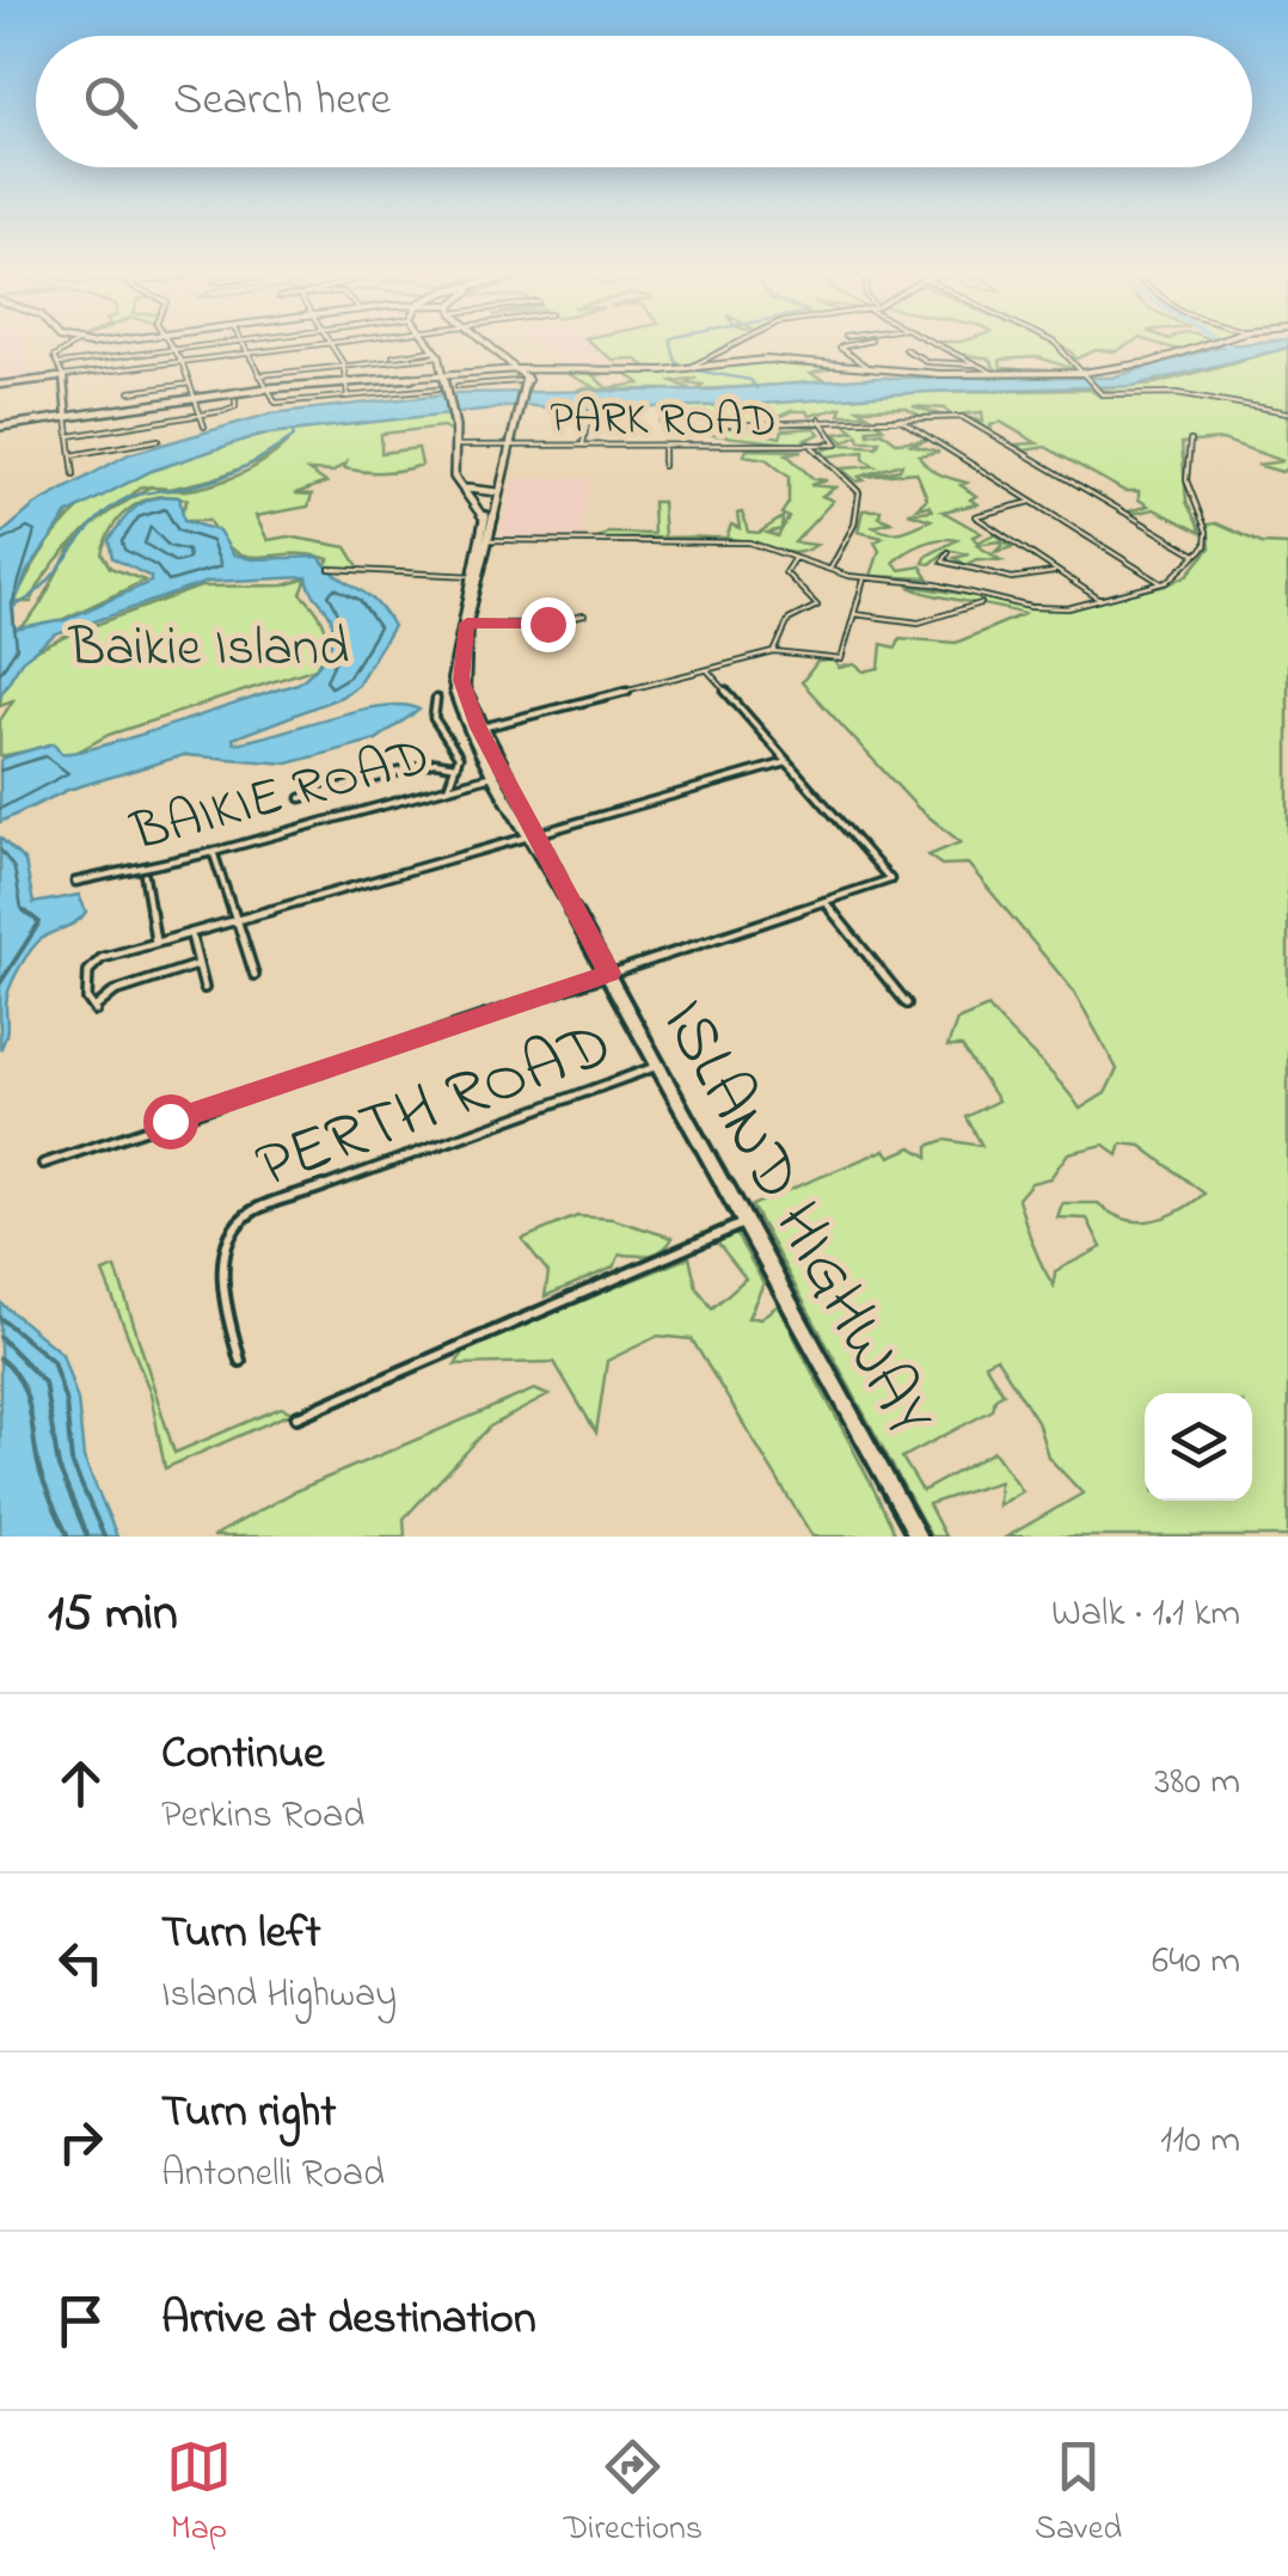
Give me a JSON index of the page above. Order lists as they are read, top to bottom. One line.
{"streets":{"main road":["ISLAND HIGHWAY"],"street":["PARK ROAD","BAIKIE ROAD","PERTH ROAD"]},"crossings":[["PARK ROAD","ISLAND HIGHWAY"],["BAIKIE ROAD","ISLAND HIGHWAY"],["PERTH ROAD","ISLAND HIGHWAY"]],"parks":["Baikie Island"],"page":{"search":"Search here","heading":["15 min","Walk · 1.1 km"],"list":[["Continue","Perkins Road","380 m"],["Turn left","Island Highway","640 m"],["Turn right","Antonelli Road","110 m"],"Arrive at destination"],"nav":["Map","Directions","Saved"]}}
